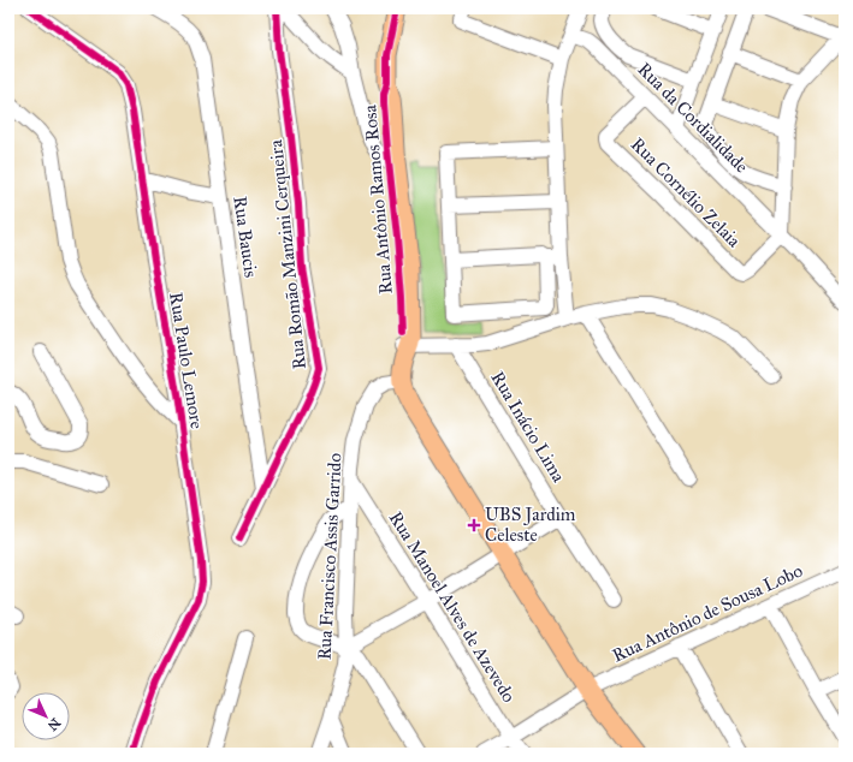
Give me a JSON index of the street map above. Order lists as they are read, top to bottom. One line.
{"streets":{"main road":["Rua Antônio Ramos Rosa"],"street":["Rua da Cordialidade","Rua Cornélio Zelaia","Rua Baucis","Rua Romão Manzini Cerqueira","Rua Paulo Lemore","Rua Inácio Lima","Rua Francisco Assis Garrido","Rua Manoel Alves de Azevedo","Rua Antônio de Sousa Lobo"]},"crossings":[["Rua da Cordialidade","Rua Cornélio Zelaia"],["Rua Antônio Ramos Rosa","Rua Francisco Assis Garrido"],["Rua Baucis","Rua Romão Manzini Cerqueira"],["Rua Francisco Assis Garrido","Rua Manoel Alves de Azevedo"],["Rua Manoel Alves de Azevedo","Rua Antônio de Sousa Lobo"]],"places":{"health":["UBS Jardim Celeste"]},"north":"bottom right"}
